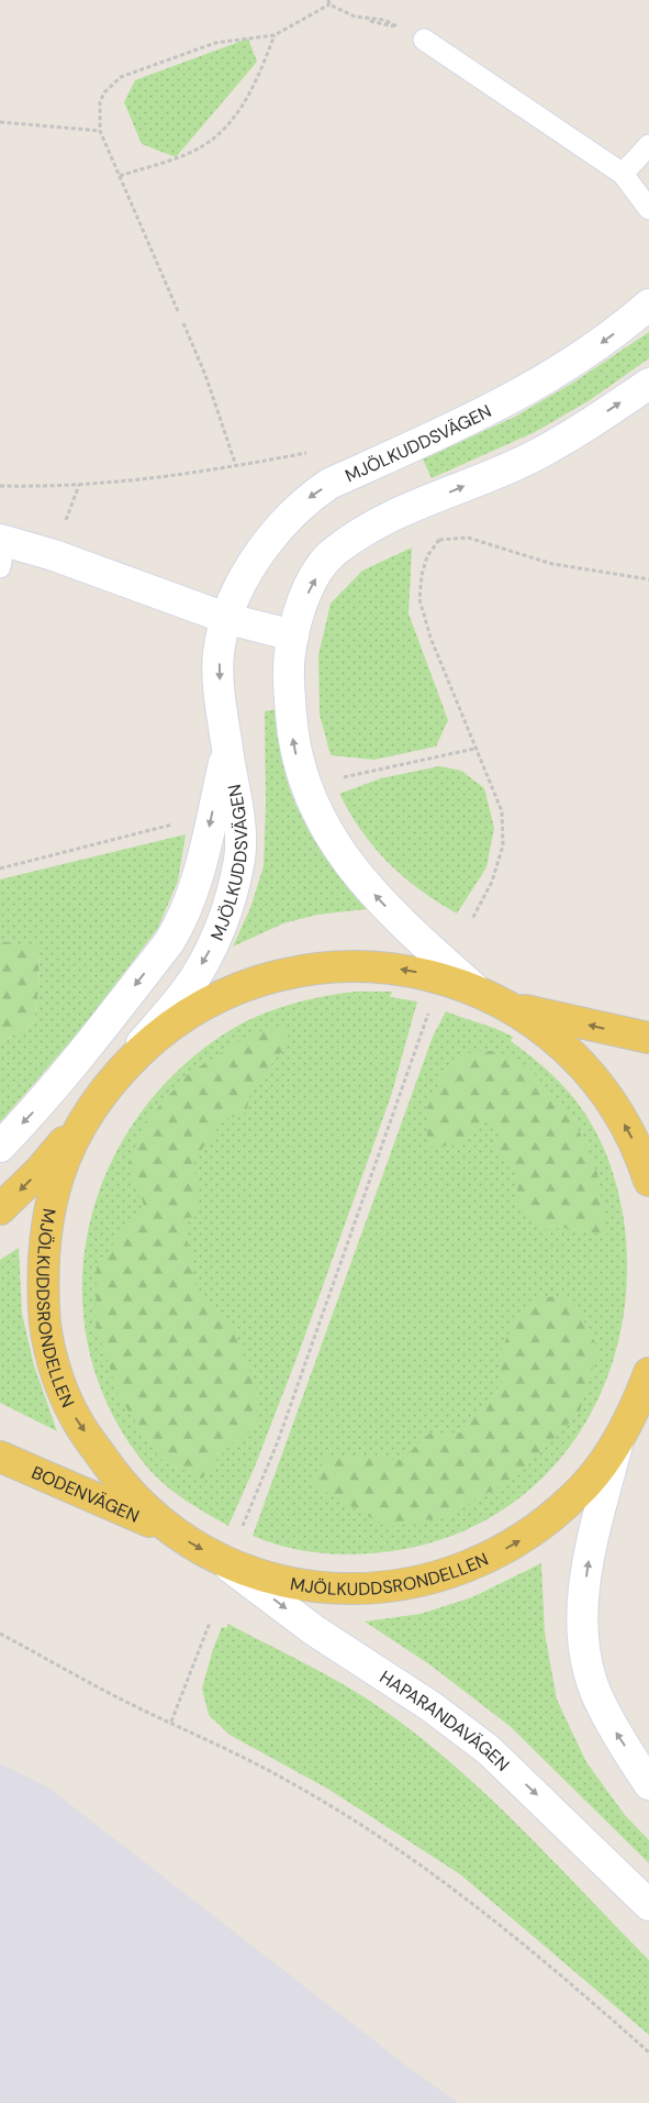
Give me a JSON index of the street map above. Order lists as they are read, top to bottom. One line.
{"streets":{"main road":["MJÖLKUDDSRONDELLEN","BODENVÄGEN"],"street":["MJÖLKUDDSVÄGEN","HAPARANDAVÄGEN"]},"crossings":[["MJÖLKUDDSVÄGEN","MJÖLKUDDSRONDELLEN"],["MJÖLKUDDSRONDELLEN","BODENVÄGEN"],["MJÖLKUDDSRONDELLEN","HAPARANDAVÄGEN"]],"one_way":["HAPARANDAVÄGEN"]}
